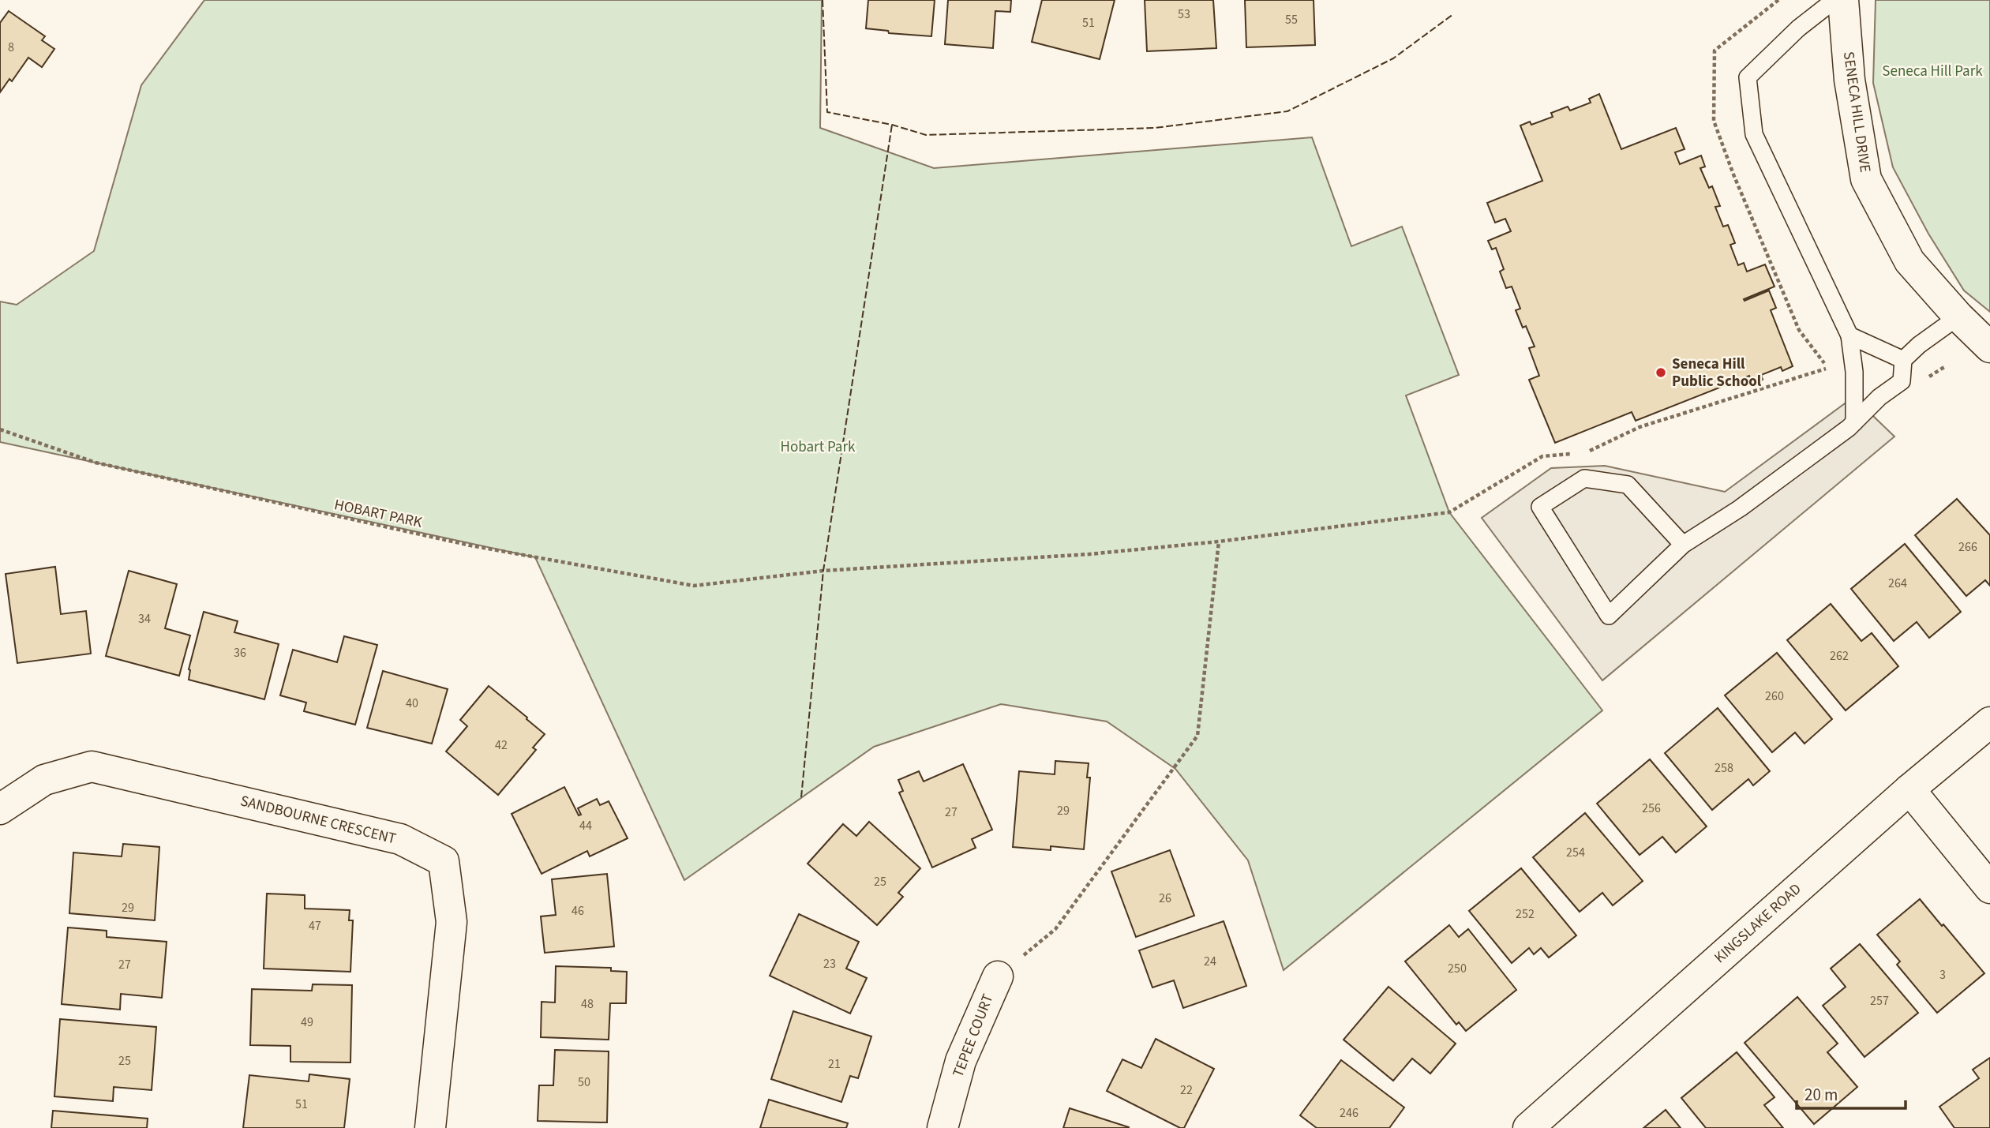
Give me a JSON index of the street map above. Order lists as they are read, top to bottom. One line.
{"streets":{"street":["SENECA HILL DRIVE","SANDBOURNE CRESCENT","KINGSLAKE ROAD","TEPEE COURT"],"path":["HOBART PARK"]},"parks":["Seneca Hill Park","Hobart Park"],"places":["Seneca Hill Public School"],"house_numbers":["53","55","51","8","266","264","34","36","262","260","40","42","258","256","29","27","44","254","25","26","29","46","252","47","24","23","27","250","3","257","48","49","25","21","50","22","51","246"],"scale_bar":"20 m"}
